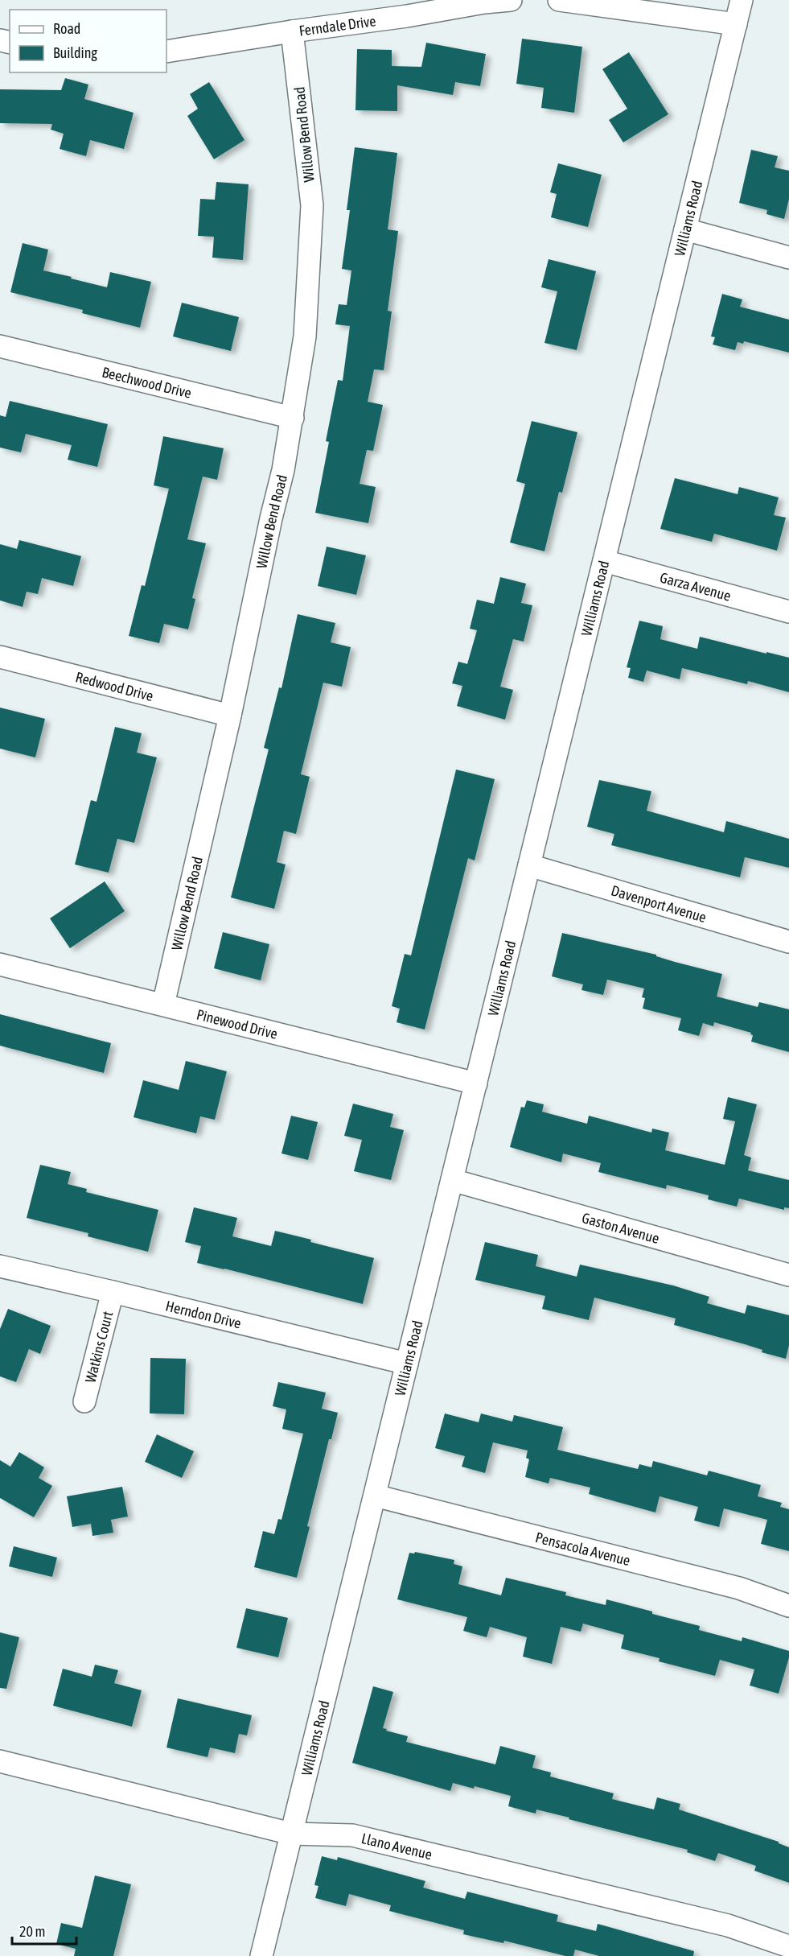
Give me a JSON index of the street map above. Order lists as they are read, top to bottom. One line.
{"streets":{"street":["Ferndale Drive","Willow Bend Road","Williams Road","Beechwood Drive","Garza Avenue","Redwood Drive","Davenport Avenue","Pinewood Drive","Gaston Avenue","Herndon Drive","Watkins Court","Pensacola Avenue","Llano Avenue"]},"crossings":[["Ferndale Drive","Willow Bend Road"],["Willow Bend Road","Beechwood Drive"],["Willow Bend Road","Redwood Drive"],["Willow Bend Road","Pinewood Drive"],["Williams Road","Garza Avenue"],["Williams Road","Davenport Avenue"],["Williams Road","Pinewood Drive"],["Williams Road","Gaston Avenue"],["Williams Road","Herndon Drive"],["Williams Road","Pensacola Avenue"],["Williams Road","Llano Avenue"],["Herndon Drive","Watkins Court"]],"legend":["Road","Building"],"scale_bar":"20 m"}
